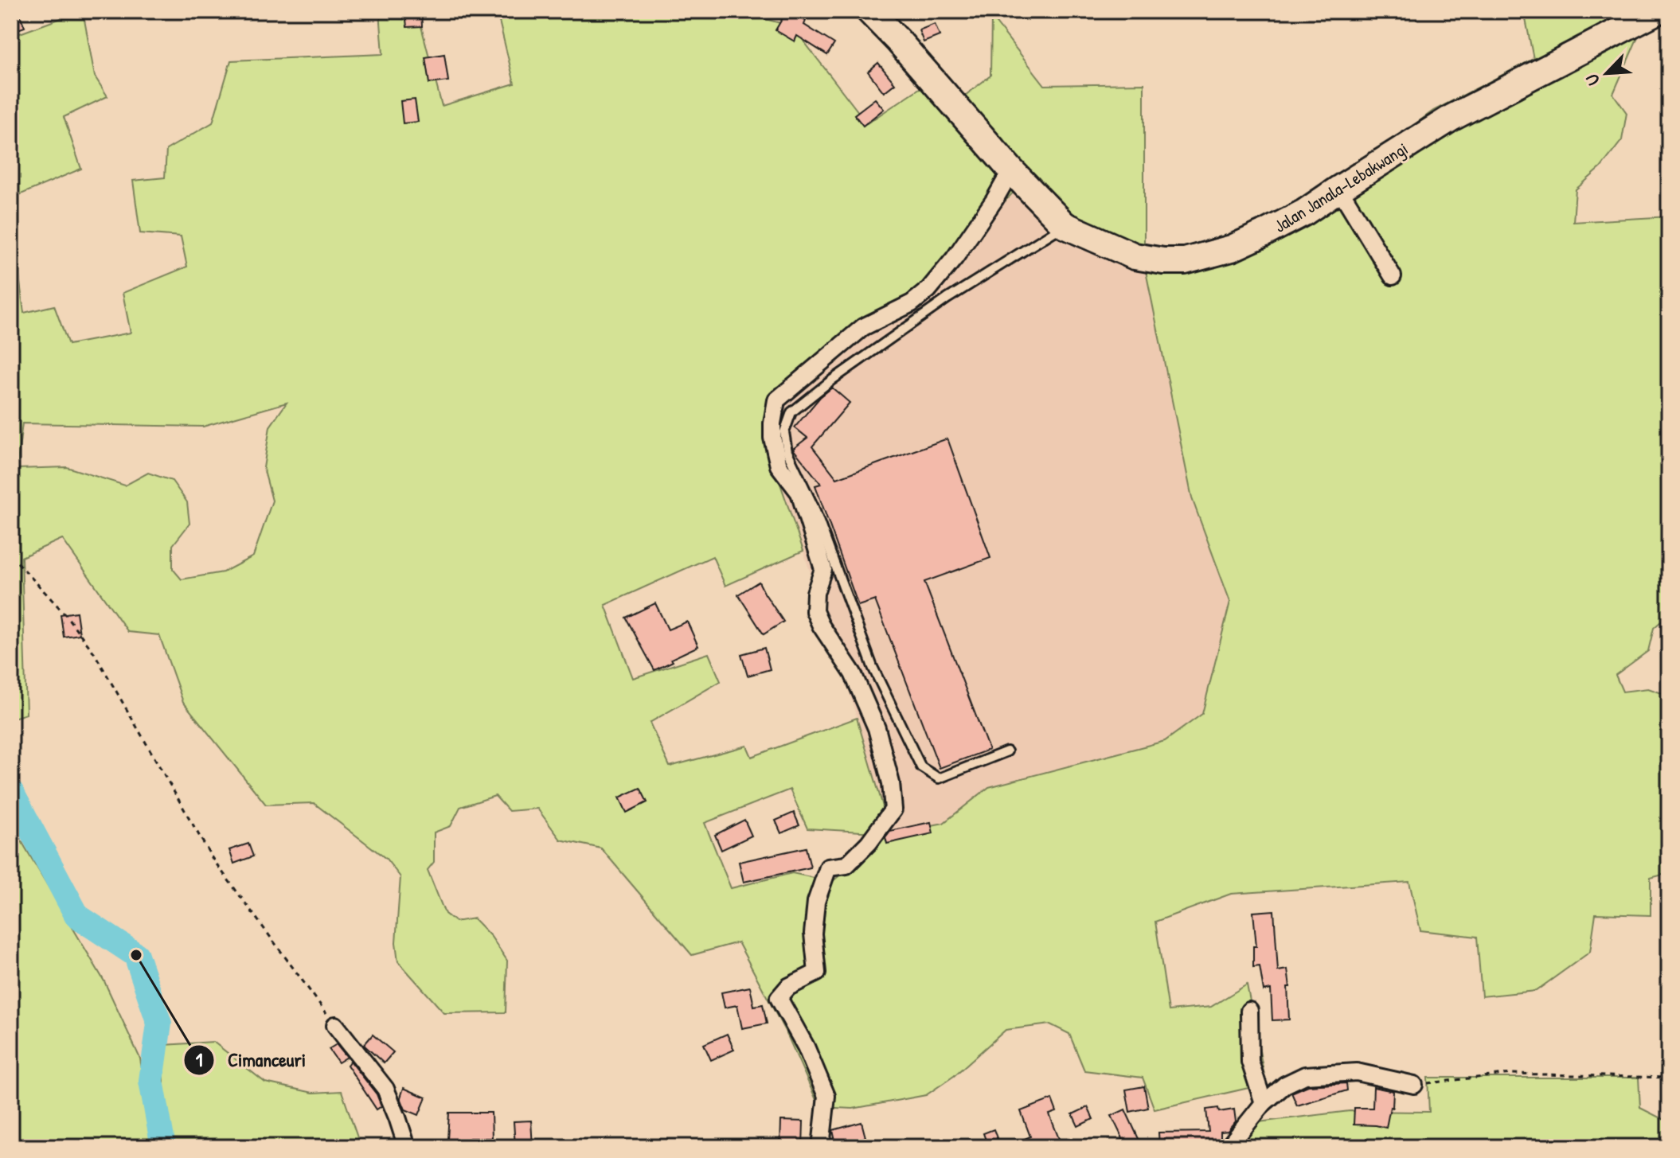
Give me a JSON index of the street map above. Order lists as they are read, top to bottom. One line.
{"streets":{"main road":["Jalan Janala–Lebakwangi"]},"places":["Cimanceuri"],"north":"bottom left"}
